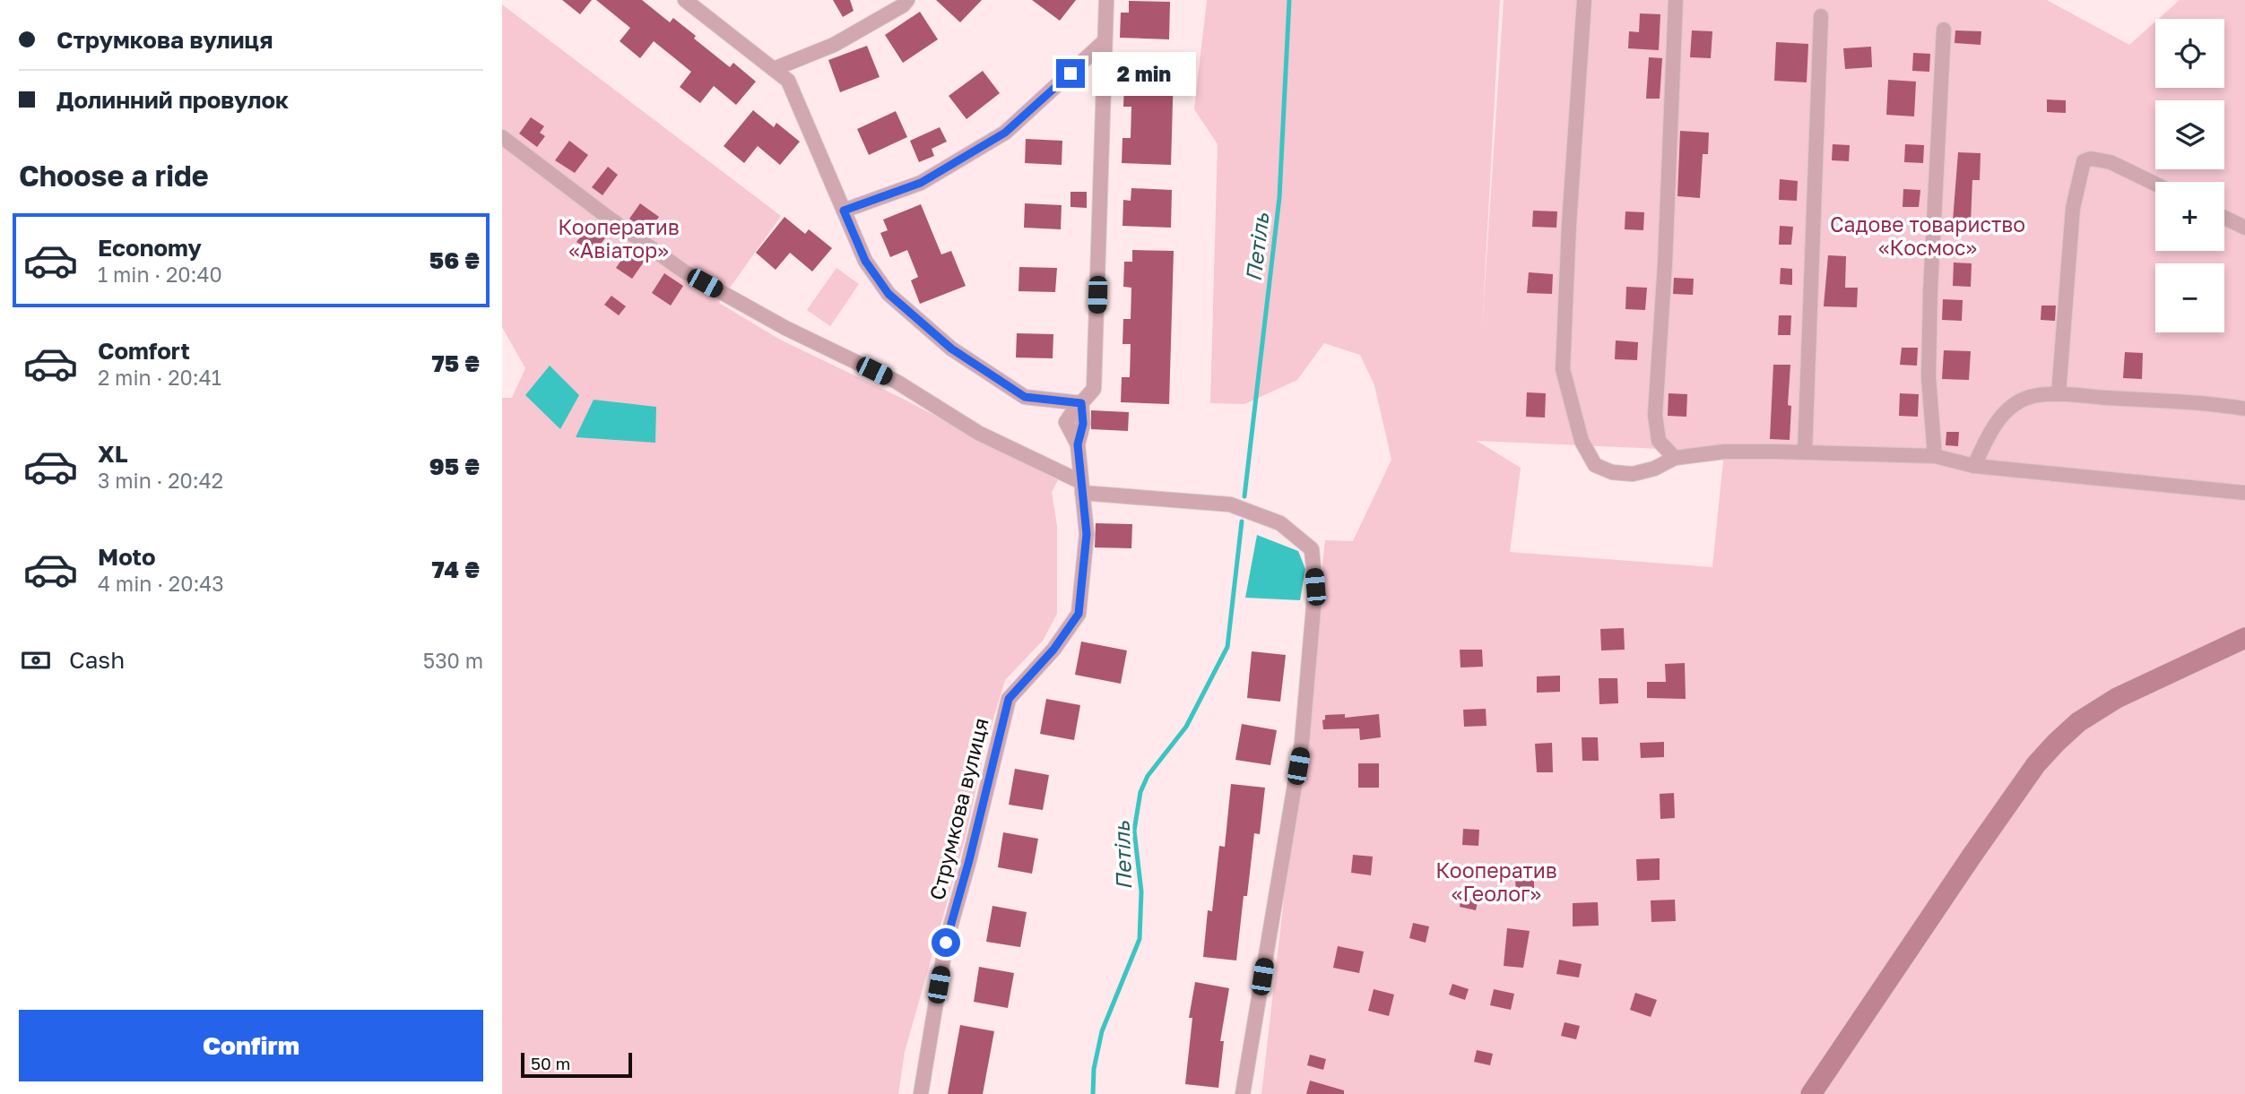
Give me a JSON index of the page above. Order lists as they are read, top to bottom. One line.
{"streets":{"street":["Струмкова вулиця"]},"water":["Петіль"],"parks":["Садове товариство «Космос»","Кооператив «Авіатор»","Кооператив «Геолог»"],"scale_bar":"50 m","page":{"banner":["Струмкова вулиця","Долинний провулок"],"map_buttons":["+","−"],"bubble":"2 min","heading":"Choose a ride","list":[{"name":"Economy","note":"1 min · 20:40","value":"56 ₴"},{"name":"Comfort","note":"2 min · 20:41","value":"75 ₴"},{"name":"XL","note":"3 min · 20:42","value":"95 ₴"},{"name":"Moto","note":"4 min · 20:43","value":"74 ₴"}],"pay":["Cash","530 m"],"buttons":"Confirm","scale":"50 m"}}
